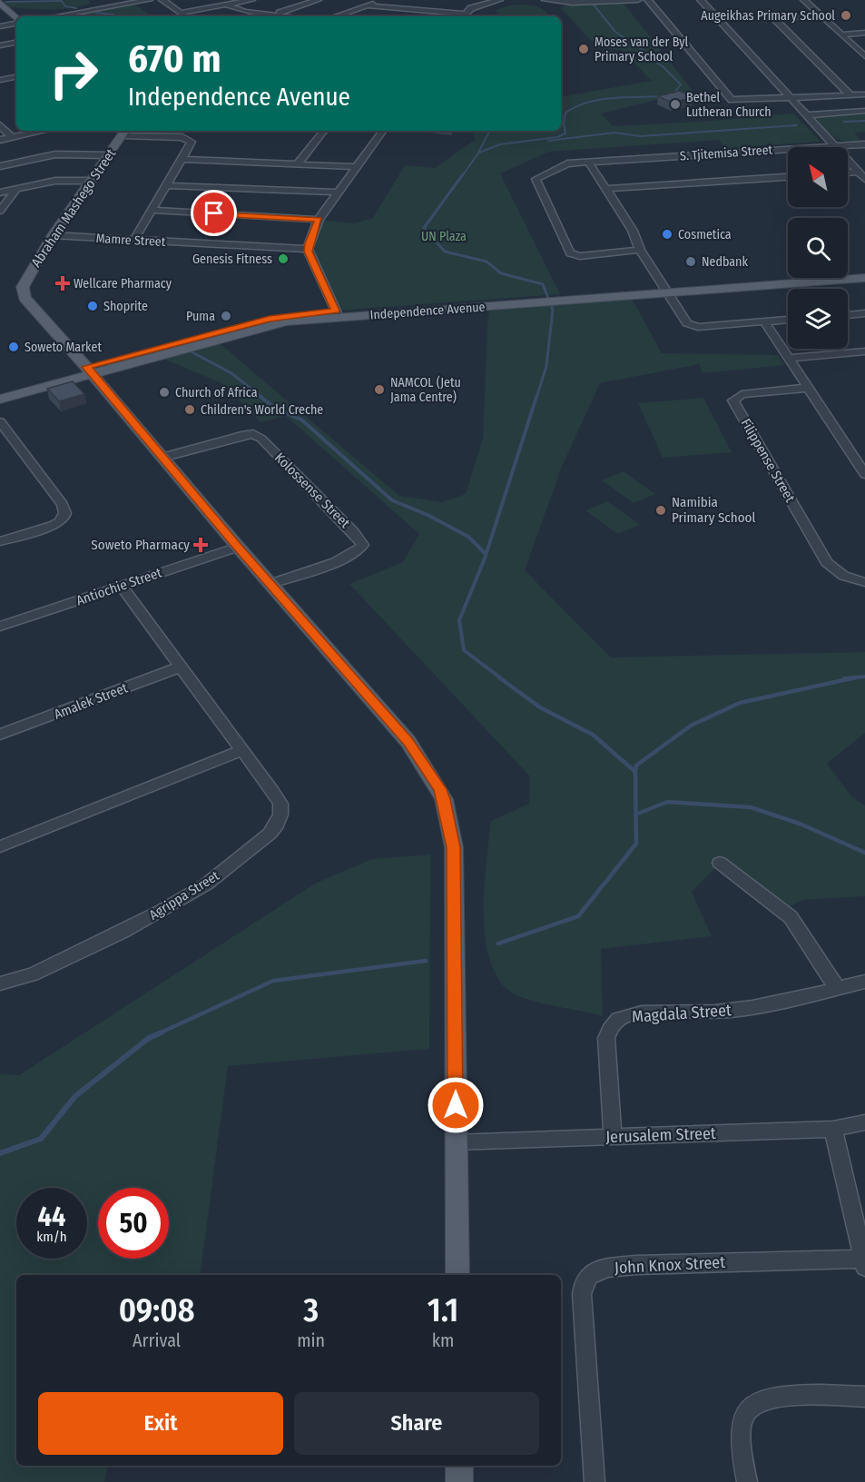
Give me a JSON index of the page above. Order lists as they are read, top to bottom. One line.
{"streets":{"main road":["Abraham Mashego Street","Independence Avenue"],"street":["S. Tjitemisa Street","Mamre Street","Filippense Street","Kolossense Street","Antiochie Street","Amalek Street","Agrippa Street","Magdala Street","Jerusalem Street","John Knox Street"]},"crossings":[["Abraham Mashego Street","Mamre Street"],["Abraham Mashego Street","Independence Avenue"],["Abraham Mashego Street","Kolossense Street"],["Abraham Mashego Street","Antiochie Street"],["Abraham Mashego Street","Jerusalem Street"],["Antiochie Street","Agrippa Street"],["Amalek Street","Agrippa Street"],["Magdala Street","Jerusalem Street"]],"parks":["UN Plaza"],"places":{"other":["Augeikhas Primary School","Moses van der Byl Primary School","Bethel Lutheran Church","Cosmetica","Genesis Fitness","Nedbank","Shoprite","Puma","Soweto Market","NAMCOL (Jetu Jama Centre)","Church of Africa","Children's World Creche","Namibia Primary School"],"health":["Wellcare Pharmacy","Soweto Pharmacy"]},"north":"top left","page":{"turn":["670 m","Independence Avenue"],"speed":"44 km/h","limit":"50","eta":["09:08","Arrival","3","min","1.1","km"],"buttons":["Exit","Share"]}}
